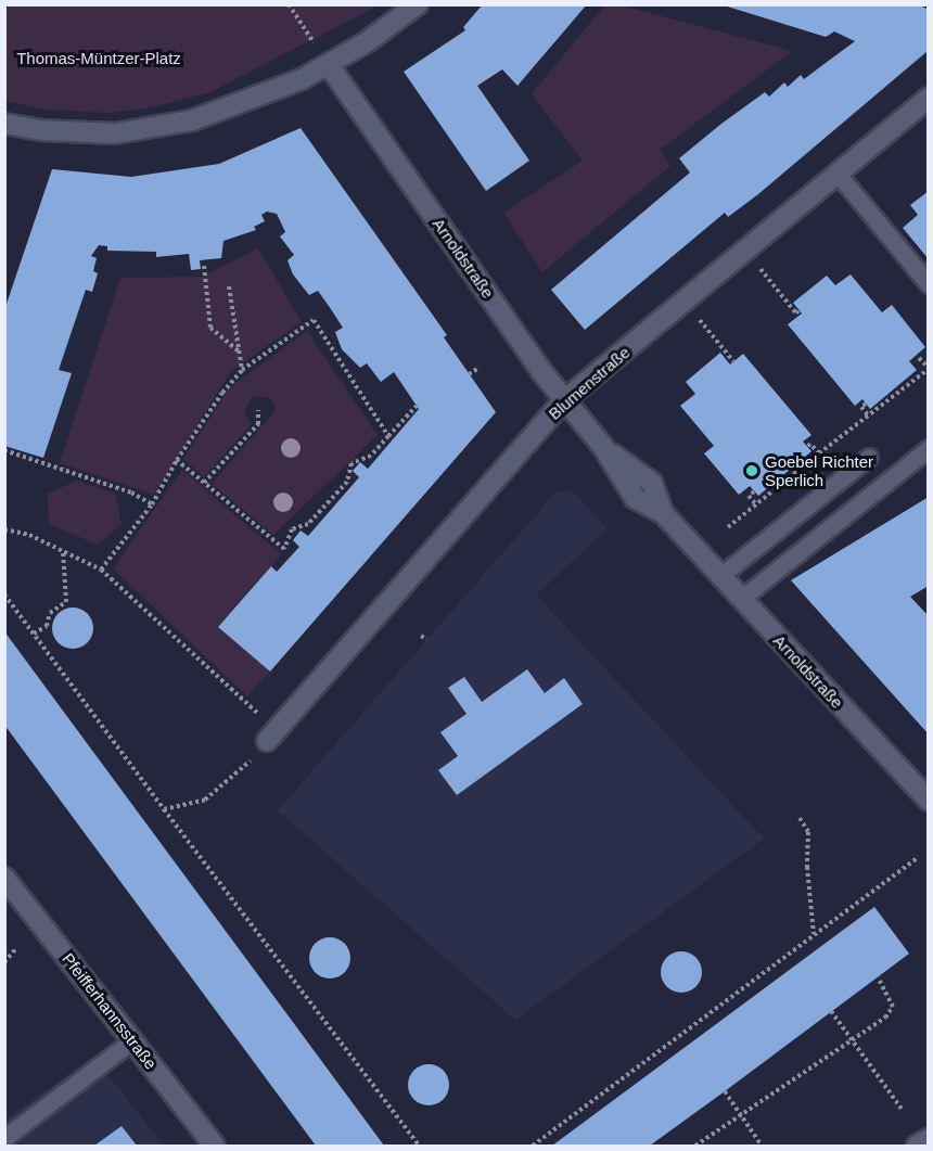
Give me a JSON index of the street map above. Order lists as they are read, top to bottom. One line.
{"streets":{"street":["Arnoldstraße","Blumenstraße","Pfeifferhannsstraße"]},"crossings":[["Arnoldstraße","Blumenstraße"]],"parks":["Thomas-Müntzer-Platz"],"places":["Goebel Richter Sperlich"]}
